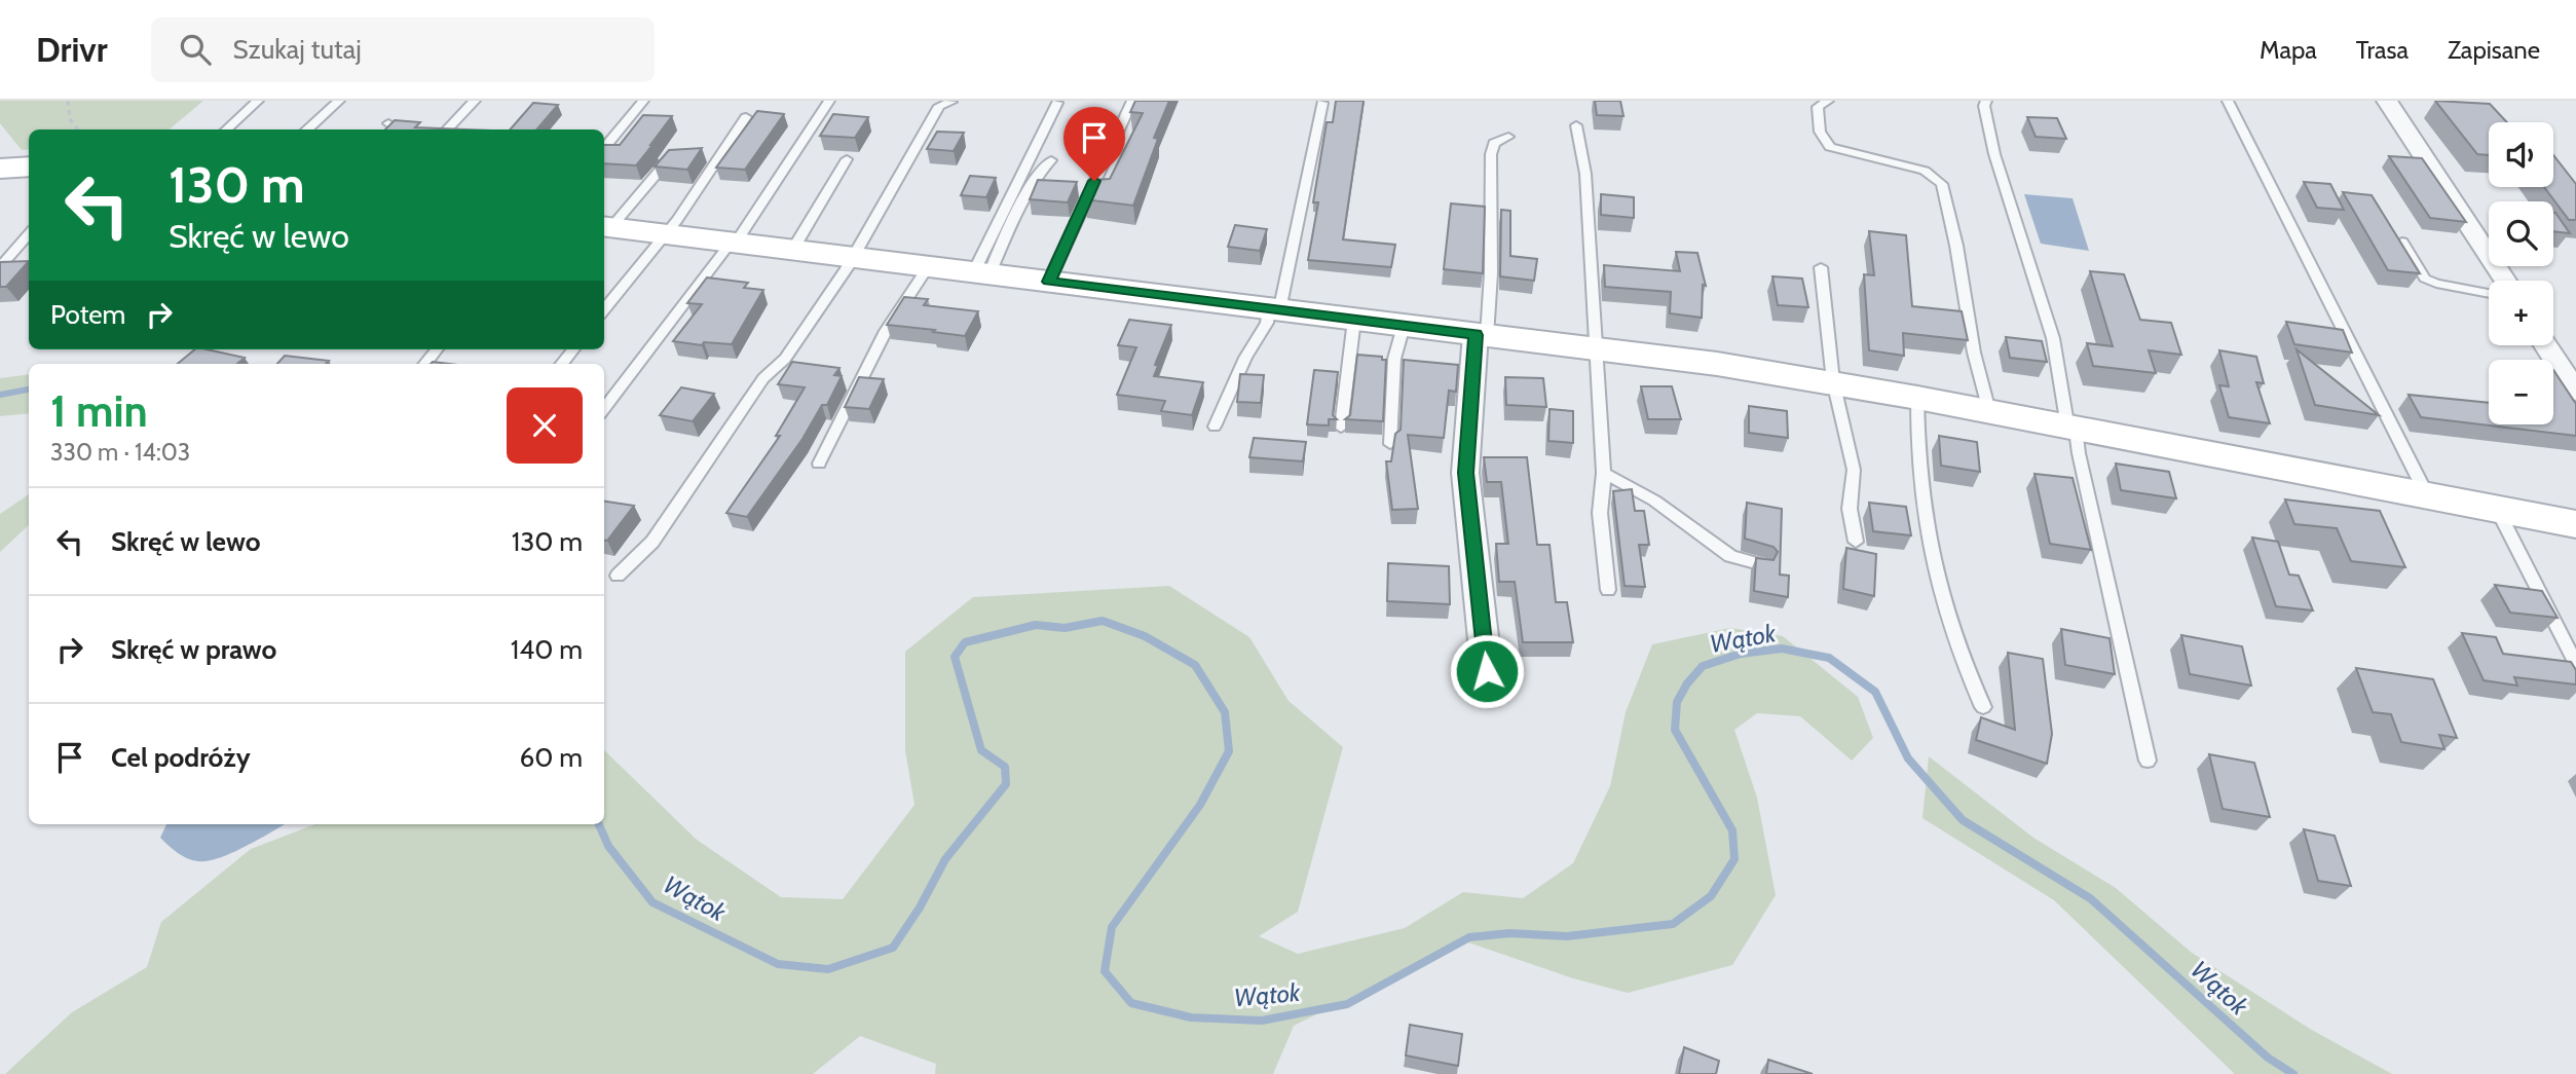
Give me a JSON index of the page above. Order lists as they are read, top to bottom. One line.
{"water":["Wątok"],"page":{"header":"Drivr","search":"Szukaj tutaj","nav":["Mapa","Trasa","Zapisane"],"map_buttons":["+","−"],"turn":["130 m","Skręć w lewo"],"then":"Potem","heading":["1 min","330 m · 14:03"],"list":[{"name":"Skręć w lewo","value":"130 m"},{"name":"Skręć w prawo","value":"140 m"},{"name":"Cel podróży","value":"60 m"}]}}
